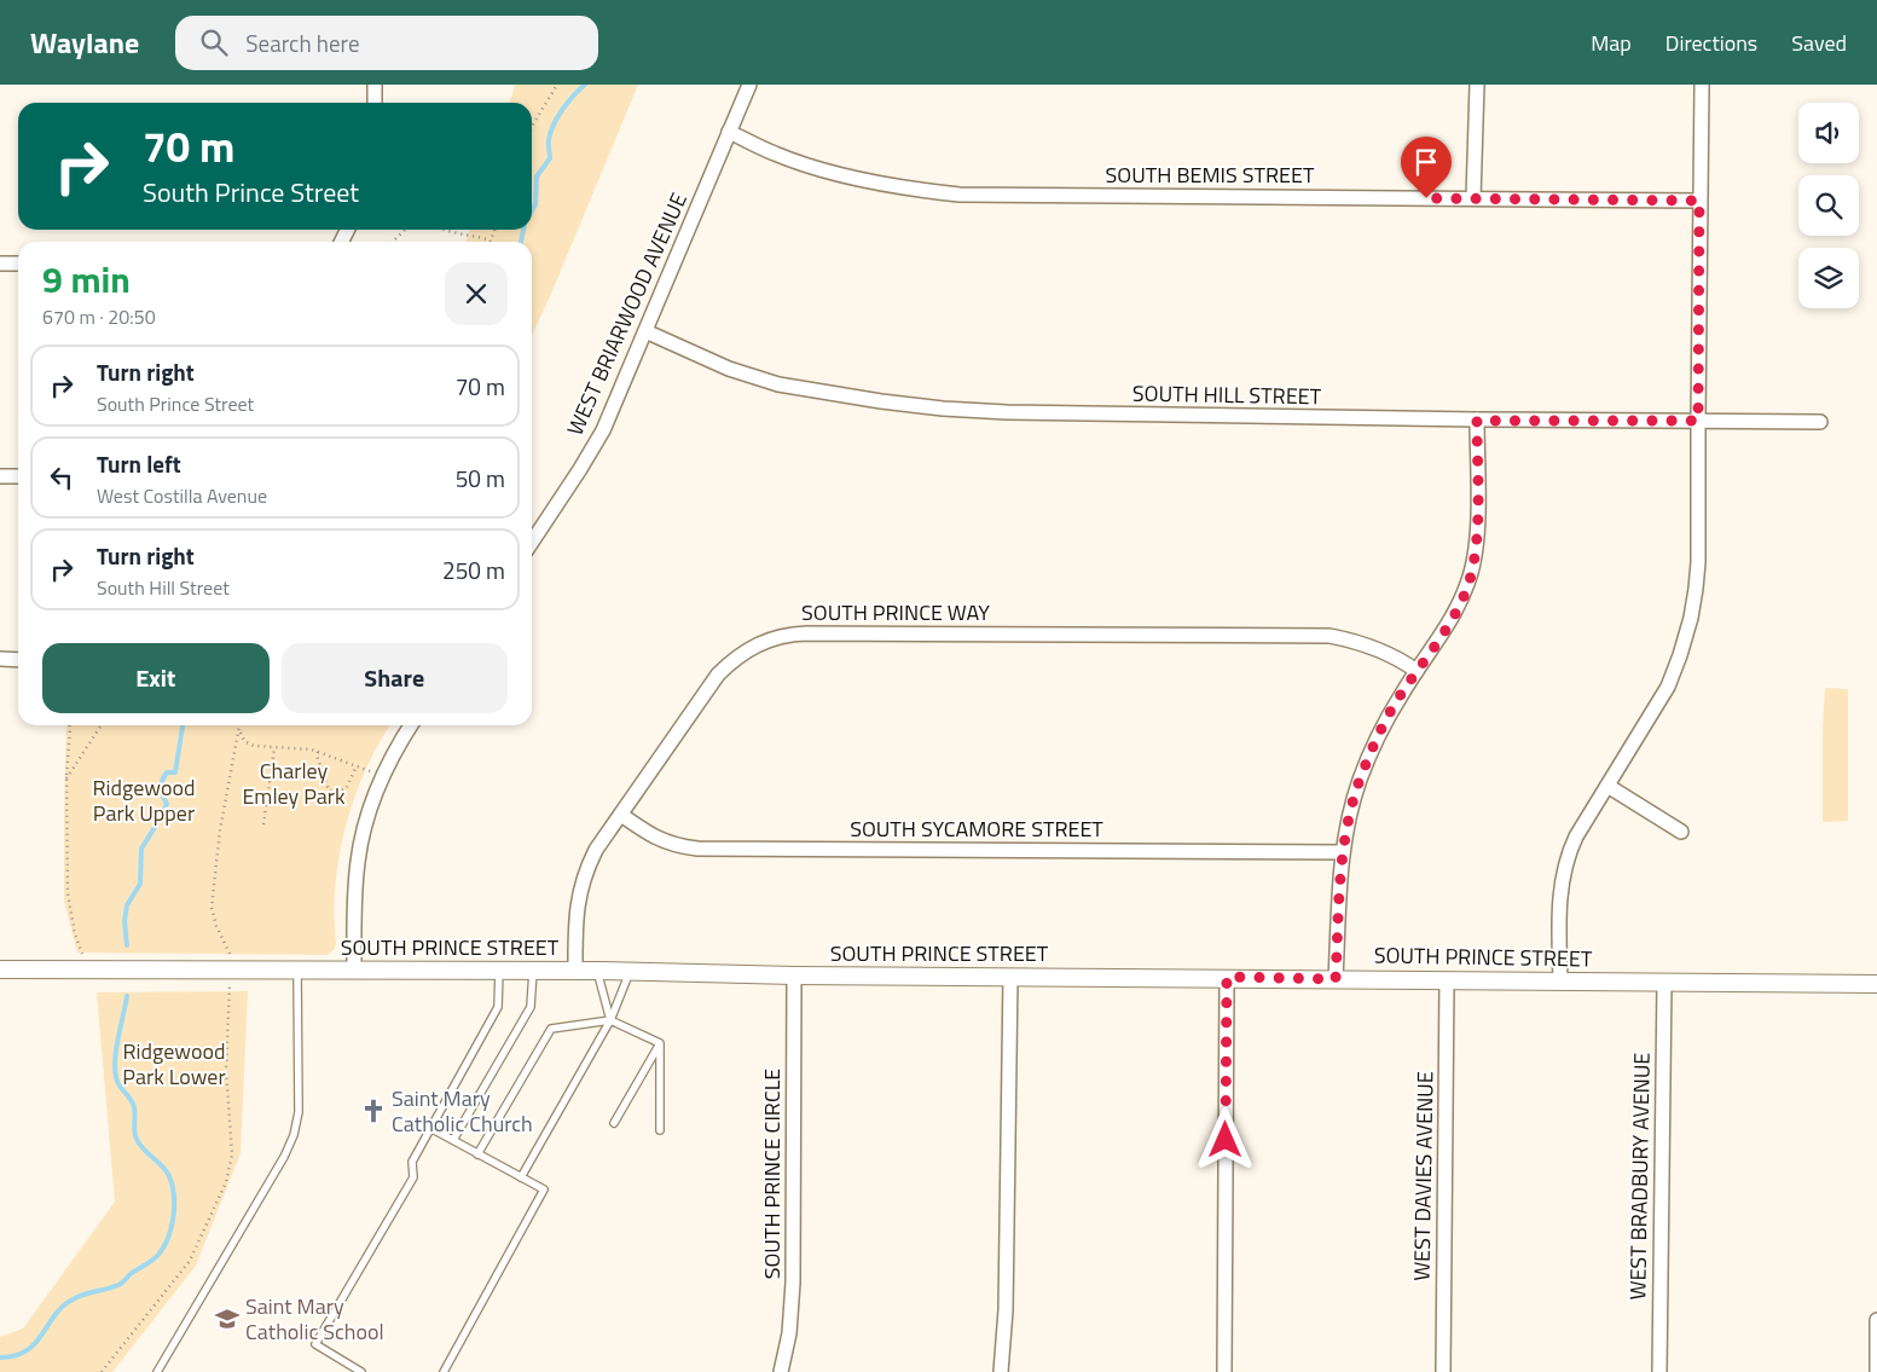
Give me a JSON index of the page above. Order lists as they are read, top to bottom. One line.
{"streets":{"street":["SOUTH BEMIS STREET","WEST BRIARWOOD AVENUE","SOUTH HILL STREET","SOUTH PRINCE WAY","SOUTH SYCAMORE STREET","SOUTH PRINCE STREET","SOUTH PRINCE CIRCLE","WEST DAVIES AVENUE","WEST BRADBURY AVENUE"]},"crossings":[["SOUTH BEMIS STREET","WEST BRIARWOOD AVENUE"],["WEST BRIARWOOD AVENUE","SOUTH HILL STREET"],["SOUTH PRINCE WAY","SOUTH SYCAMORE STREET"],["SOUTH PRINCE WAY","SOUTH PRINCE STREET"],["SOUTH PRINCE STREET","SOUTH PRINCE CIRCLE"],["SOUTH PRINCE STREET","WEST DAVIES AVENUE"],["SOUTH PRINCE STREET","WEST BRADBURY AVENUE"]],"parks":["Charley Emley Park","Ridgewood Park Upper","Ridgewood Park Lower"],"places":{"church":["Saint Mary Catholic Church"],"school or university":["Saint Mary Catholic School"]},"page":{"header":"Waylane","search":"Search here","nav":["Map","Directions","Saved"],"turn":["70 m","South Prince Street"],"heading":["9 min","670 m · 20:50"],"list":[{"name":"Turn right","note":"South Prince Street","value":"70 m"},{"name":"Turn left","note":"West Costilla Avenue","value":"50 m"},{"name":"Turn right","note":"South Hill Street","value":"250 m"}],"buttons":["Exit","Share"]}}
